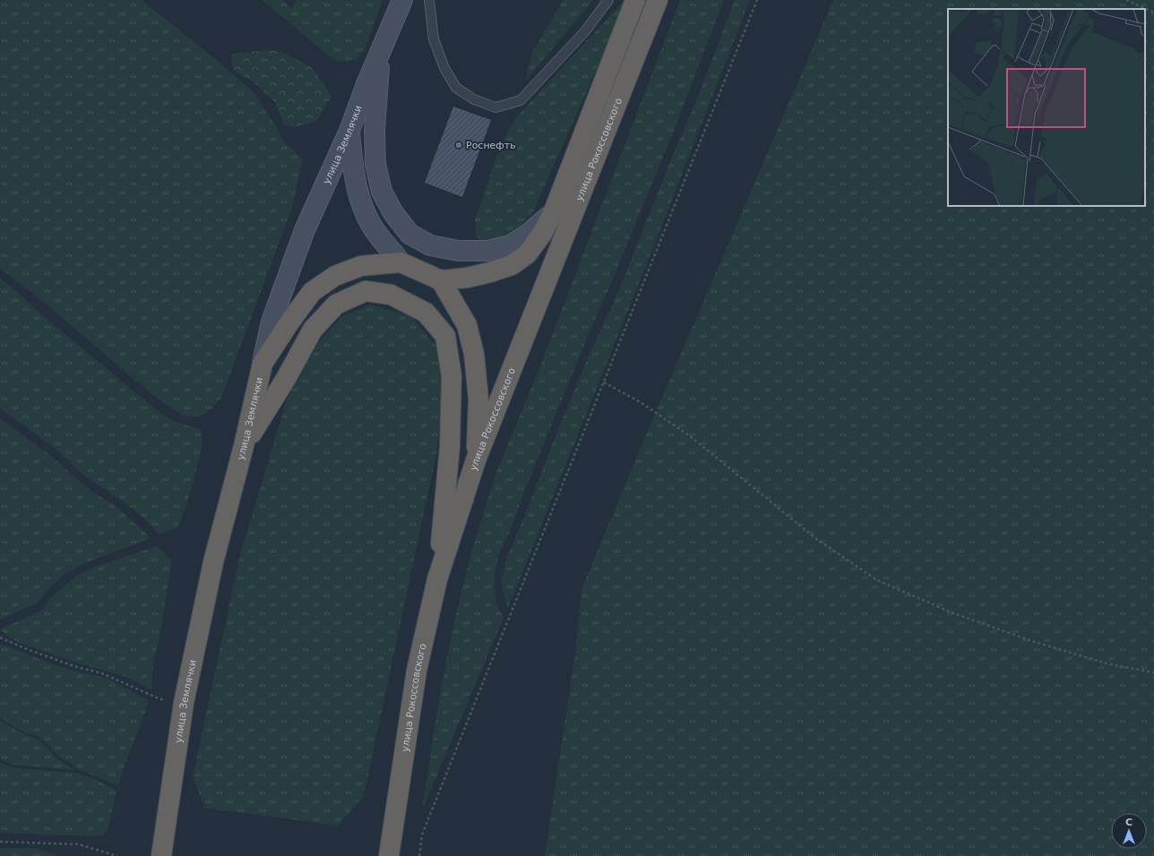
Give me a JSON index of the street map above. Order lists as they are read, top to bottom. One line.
{"streets":{"highway":["улица Землячки","улица Рокоссовского"]},"places":["Роснефть"],"north":"top"}
